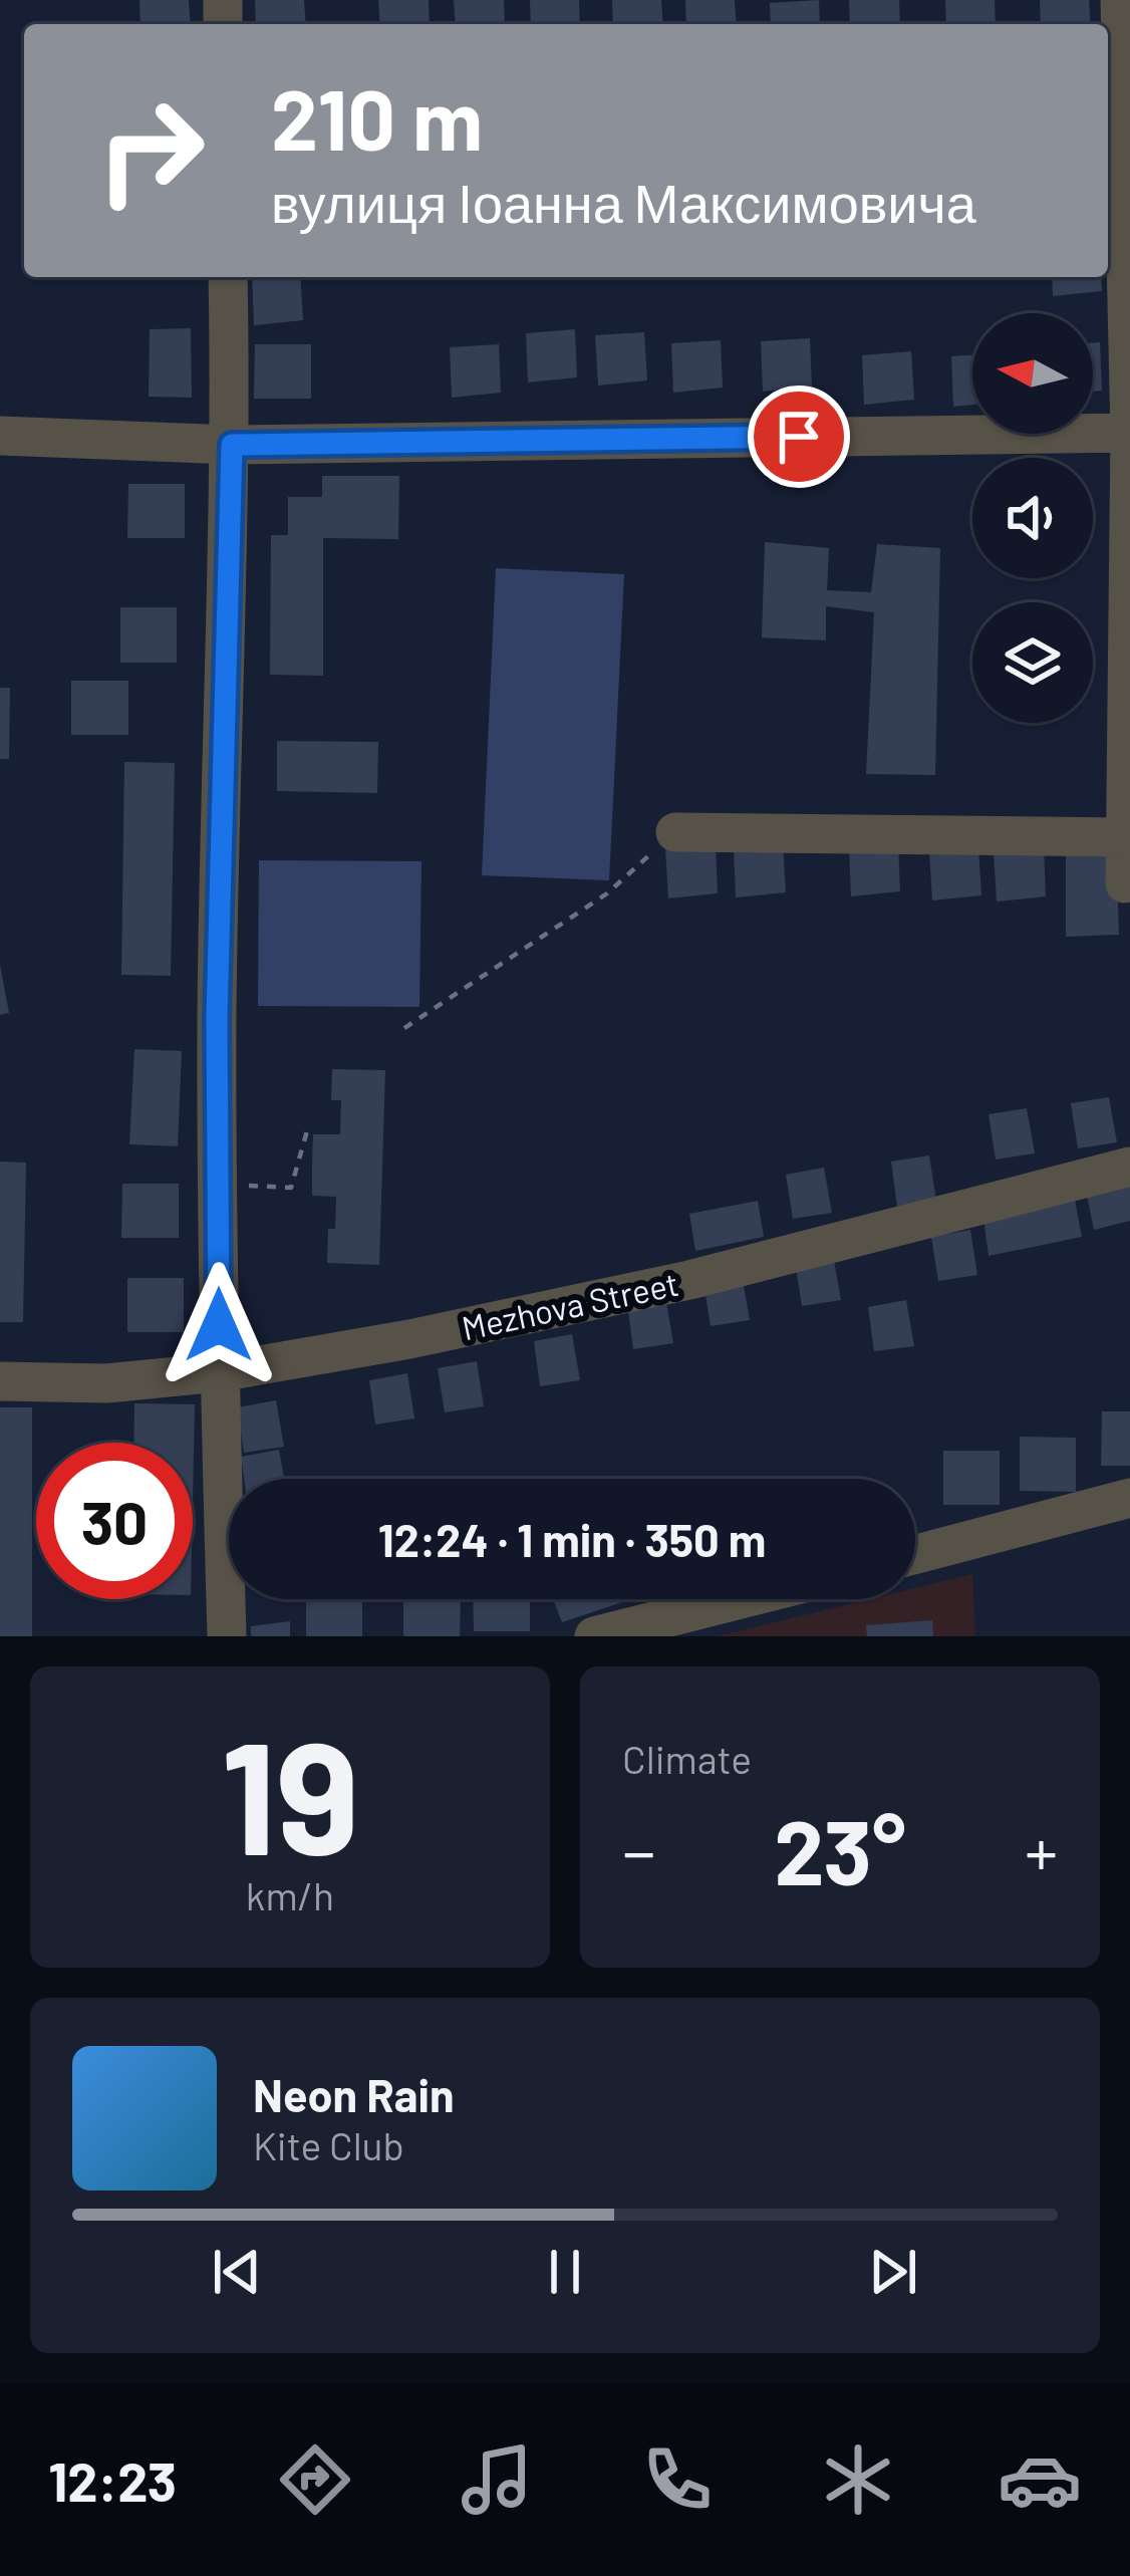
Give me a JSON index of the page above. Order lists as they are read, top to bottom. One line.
{"streets":{"street":["Mezhova Street"]},"north":"left","page":{"turn":["210 m","вулиця Іоанна Максимовича"],"limit":"30","trip":"12:24 · 1 min · 350 m","tile":[["19","km/h"],"Climate"],"heat":["−","23°","+"],"song":["Neon Rain","Kite Club"],"tabs":"12:23"}}
